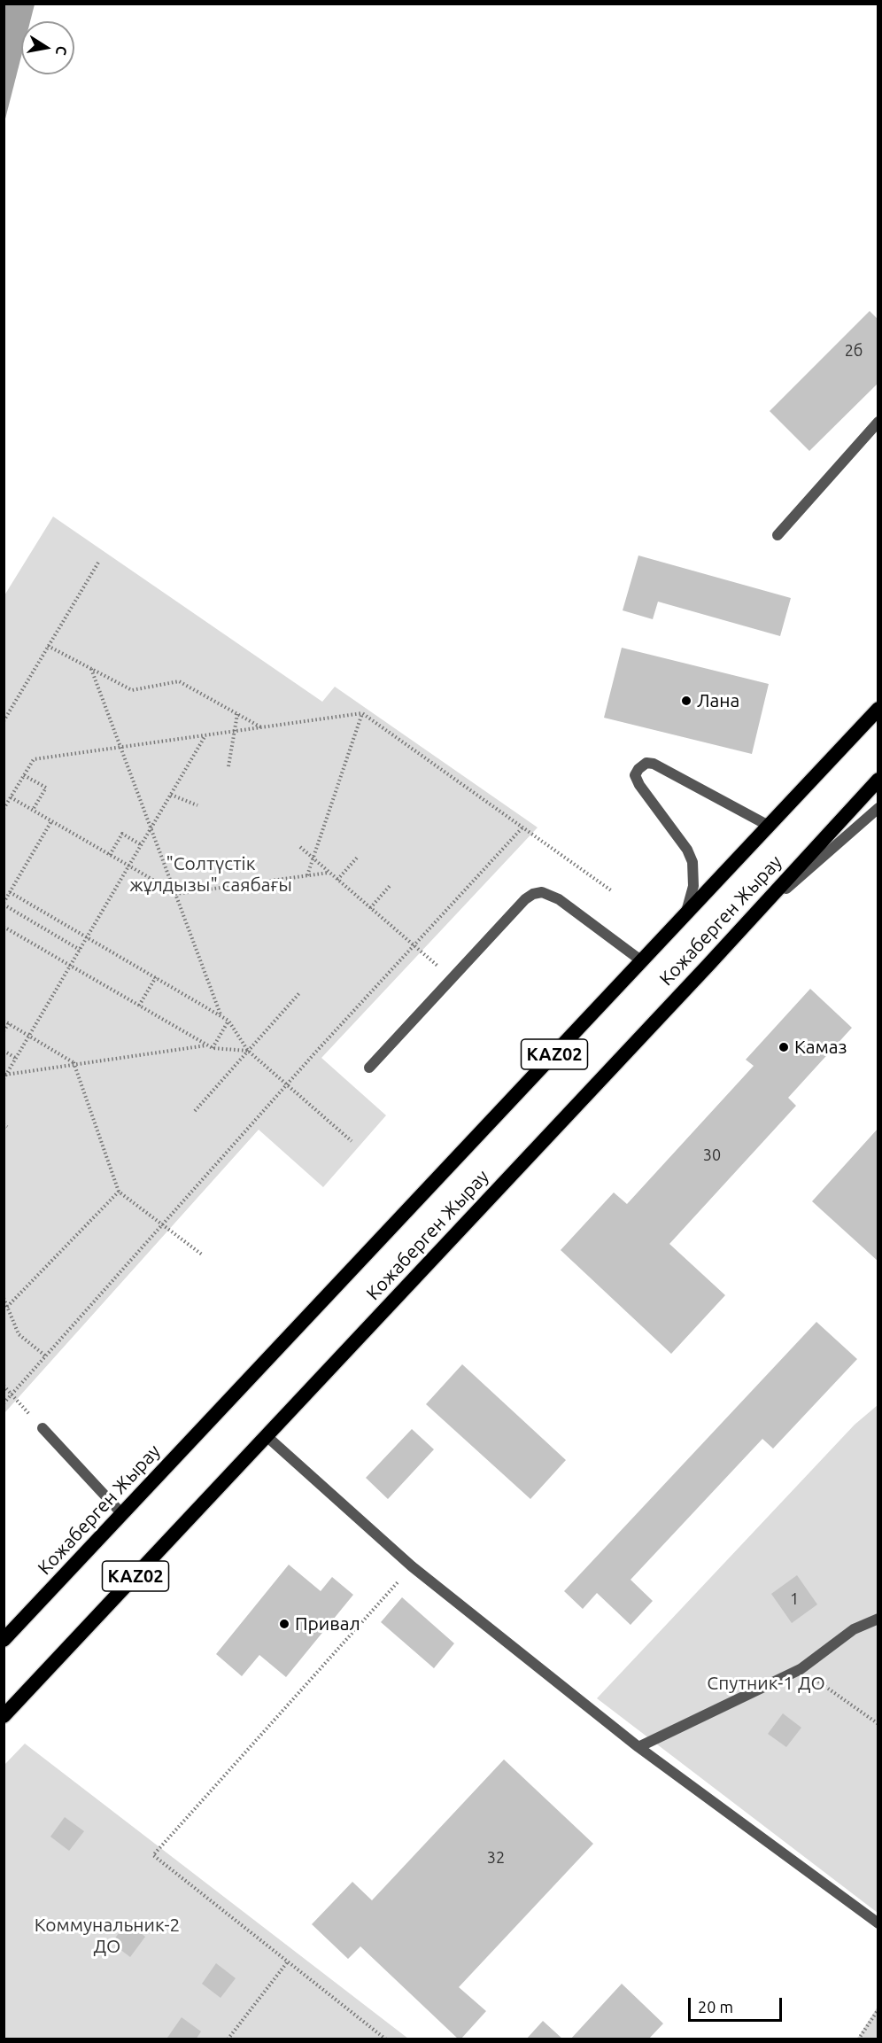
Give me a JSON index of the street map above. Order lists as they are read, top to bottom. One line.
{"streets":{"highway":["Кожаберген Жырау","KAZ02"]},"parks":["\"Солтүстік жұлдызы\" саябағы","Спутник-1 ДО","Коммунальник-2 ДО"],"places":["Лана","Камаз","Привал"],"house_numbers":["2б","30","1","32"],"scale_bar":"20 m","north":"right"}
